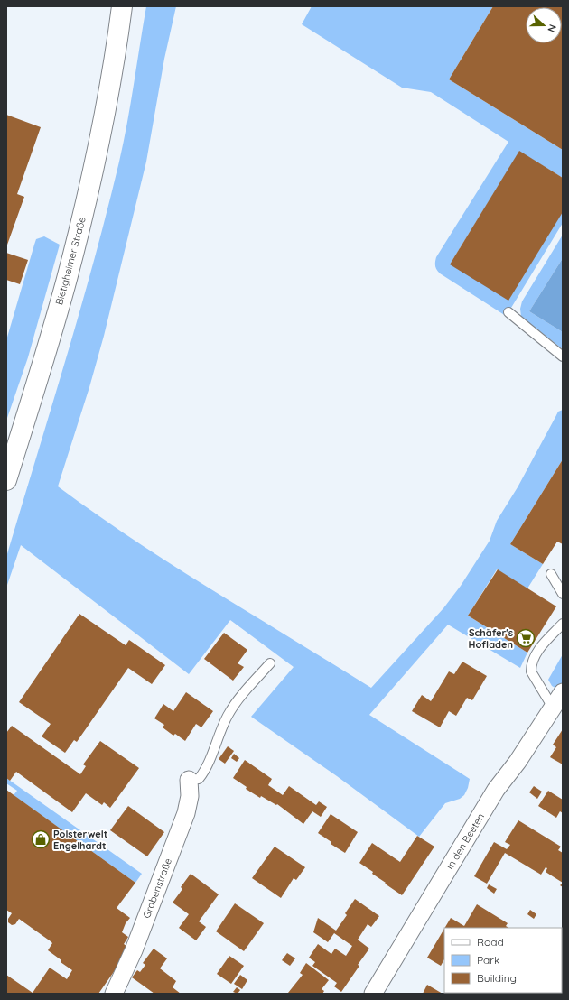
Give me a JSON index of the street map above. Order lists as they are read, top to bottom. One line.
{"streets":{"main road":["Bietigheimer Straße"],"street":["In den Beeten","Grabenstraße"]},"places":{"supermarket":["Schäfer's Hofladen"],"shop":["Polsterwelt Engelhardt"]},"legend":["Road","Park","Building"],"north":"right"}
